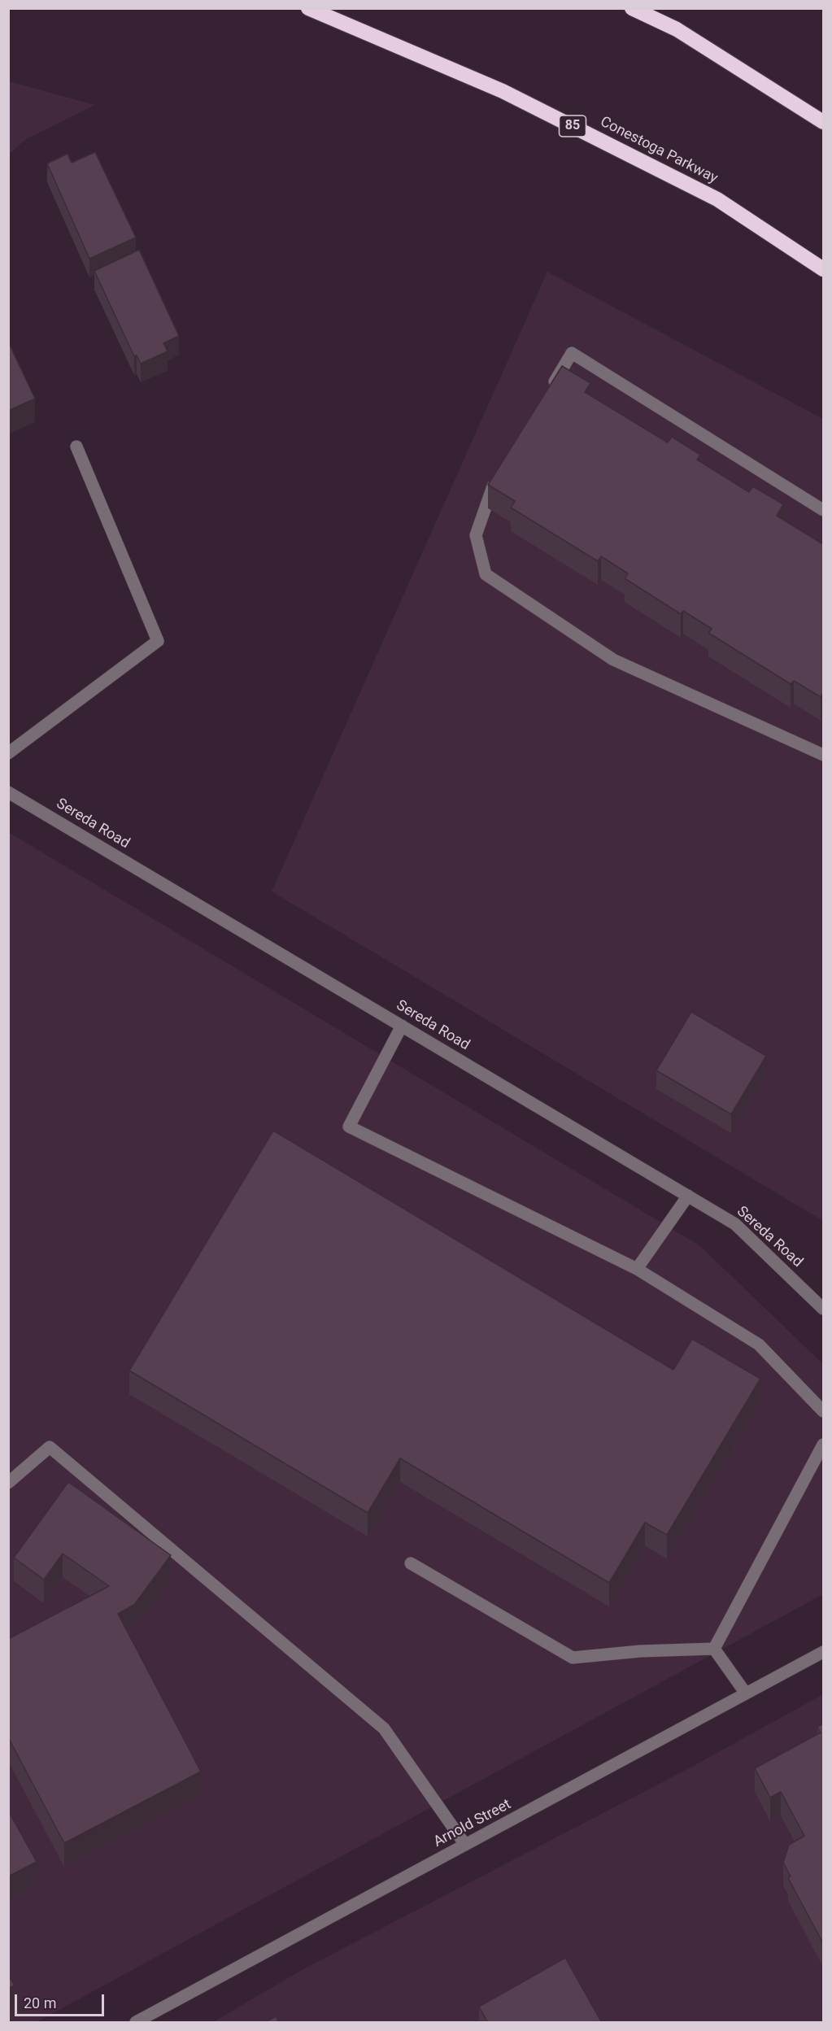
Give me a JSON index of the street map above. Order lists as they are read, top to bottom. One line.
{"streets":{"highway":["85","Conestoga Parkway"],"street":["Sereda Road","Arnold Street"]},"scale_bar":"20 m"}
